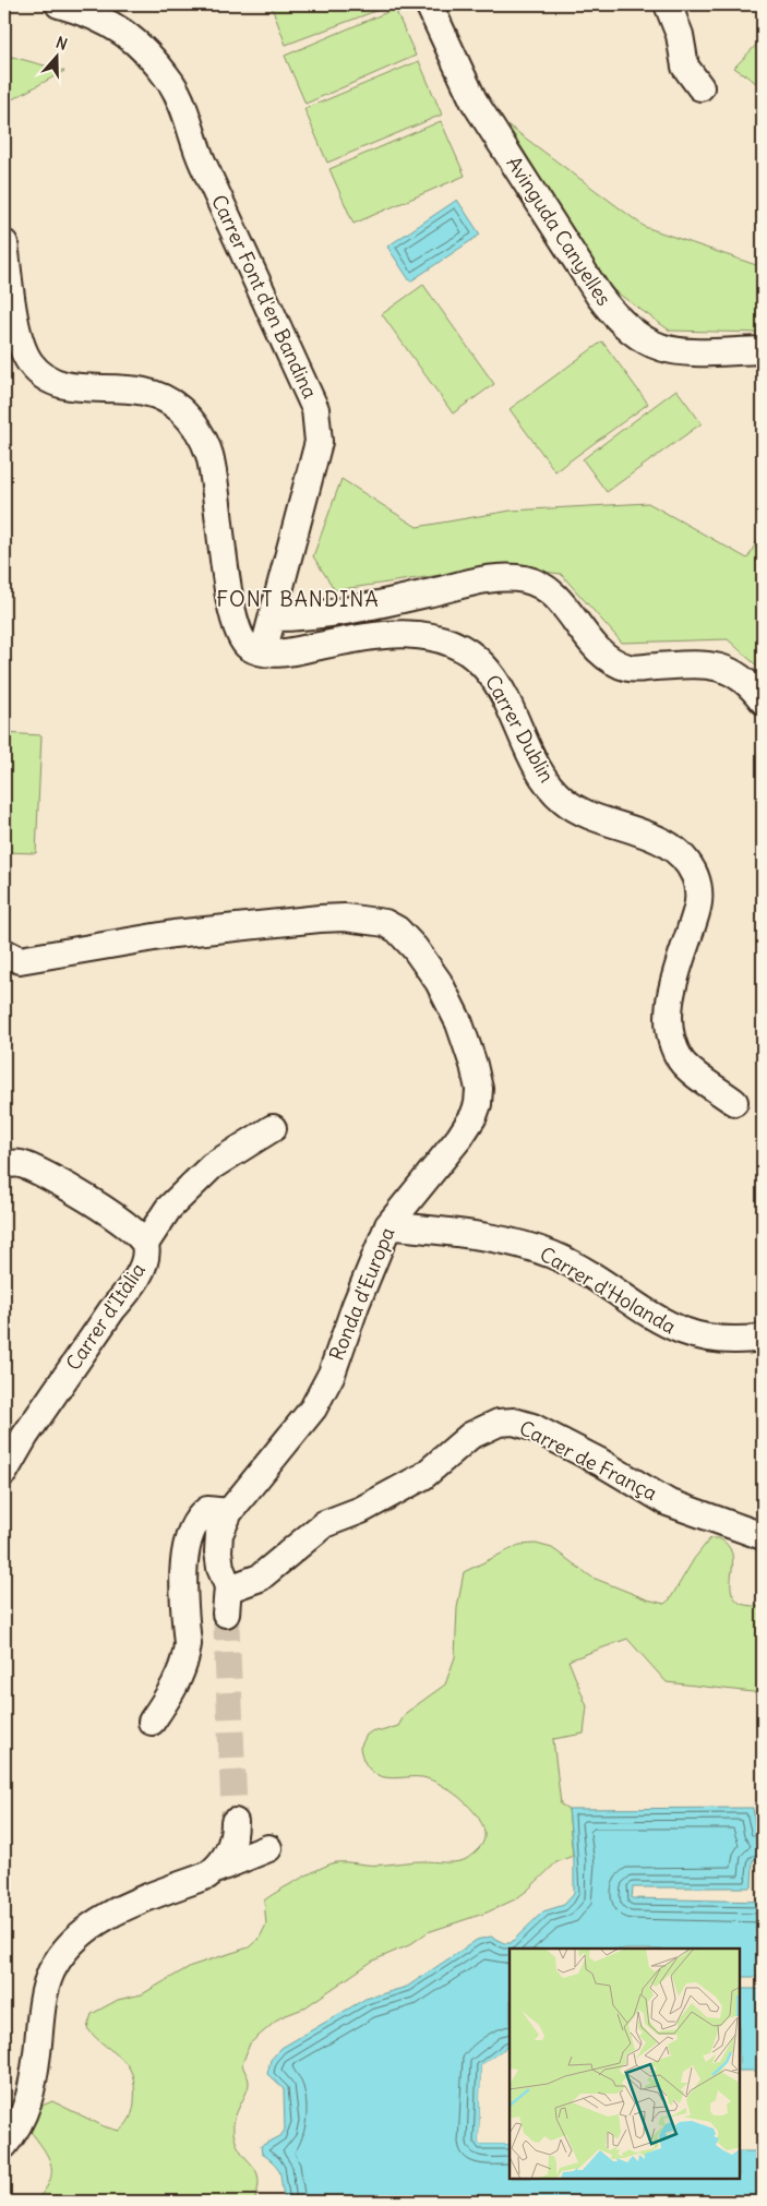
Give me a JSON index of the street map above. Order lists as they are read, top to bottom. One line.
{"streets":{"street":["Avinguda Canyelles","Carrer Font d'en Bandina","Carrer Dublin","Carrer d'Holanda","Ronda d'Europa","Carrer d'Itàlia","Carrer de França"]},"crossings":[["Carrer Font d'en Bandina","Carrer Dublin"],["Carrer d'Holanda","Ronda d'Europa"],["Ronda d'Europa","Carrer de França"]],"districts":["FONT BANDINA"],"north":"top"}
